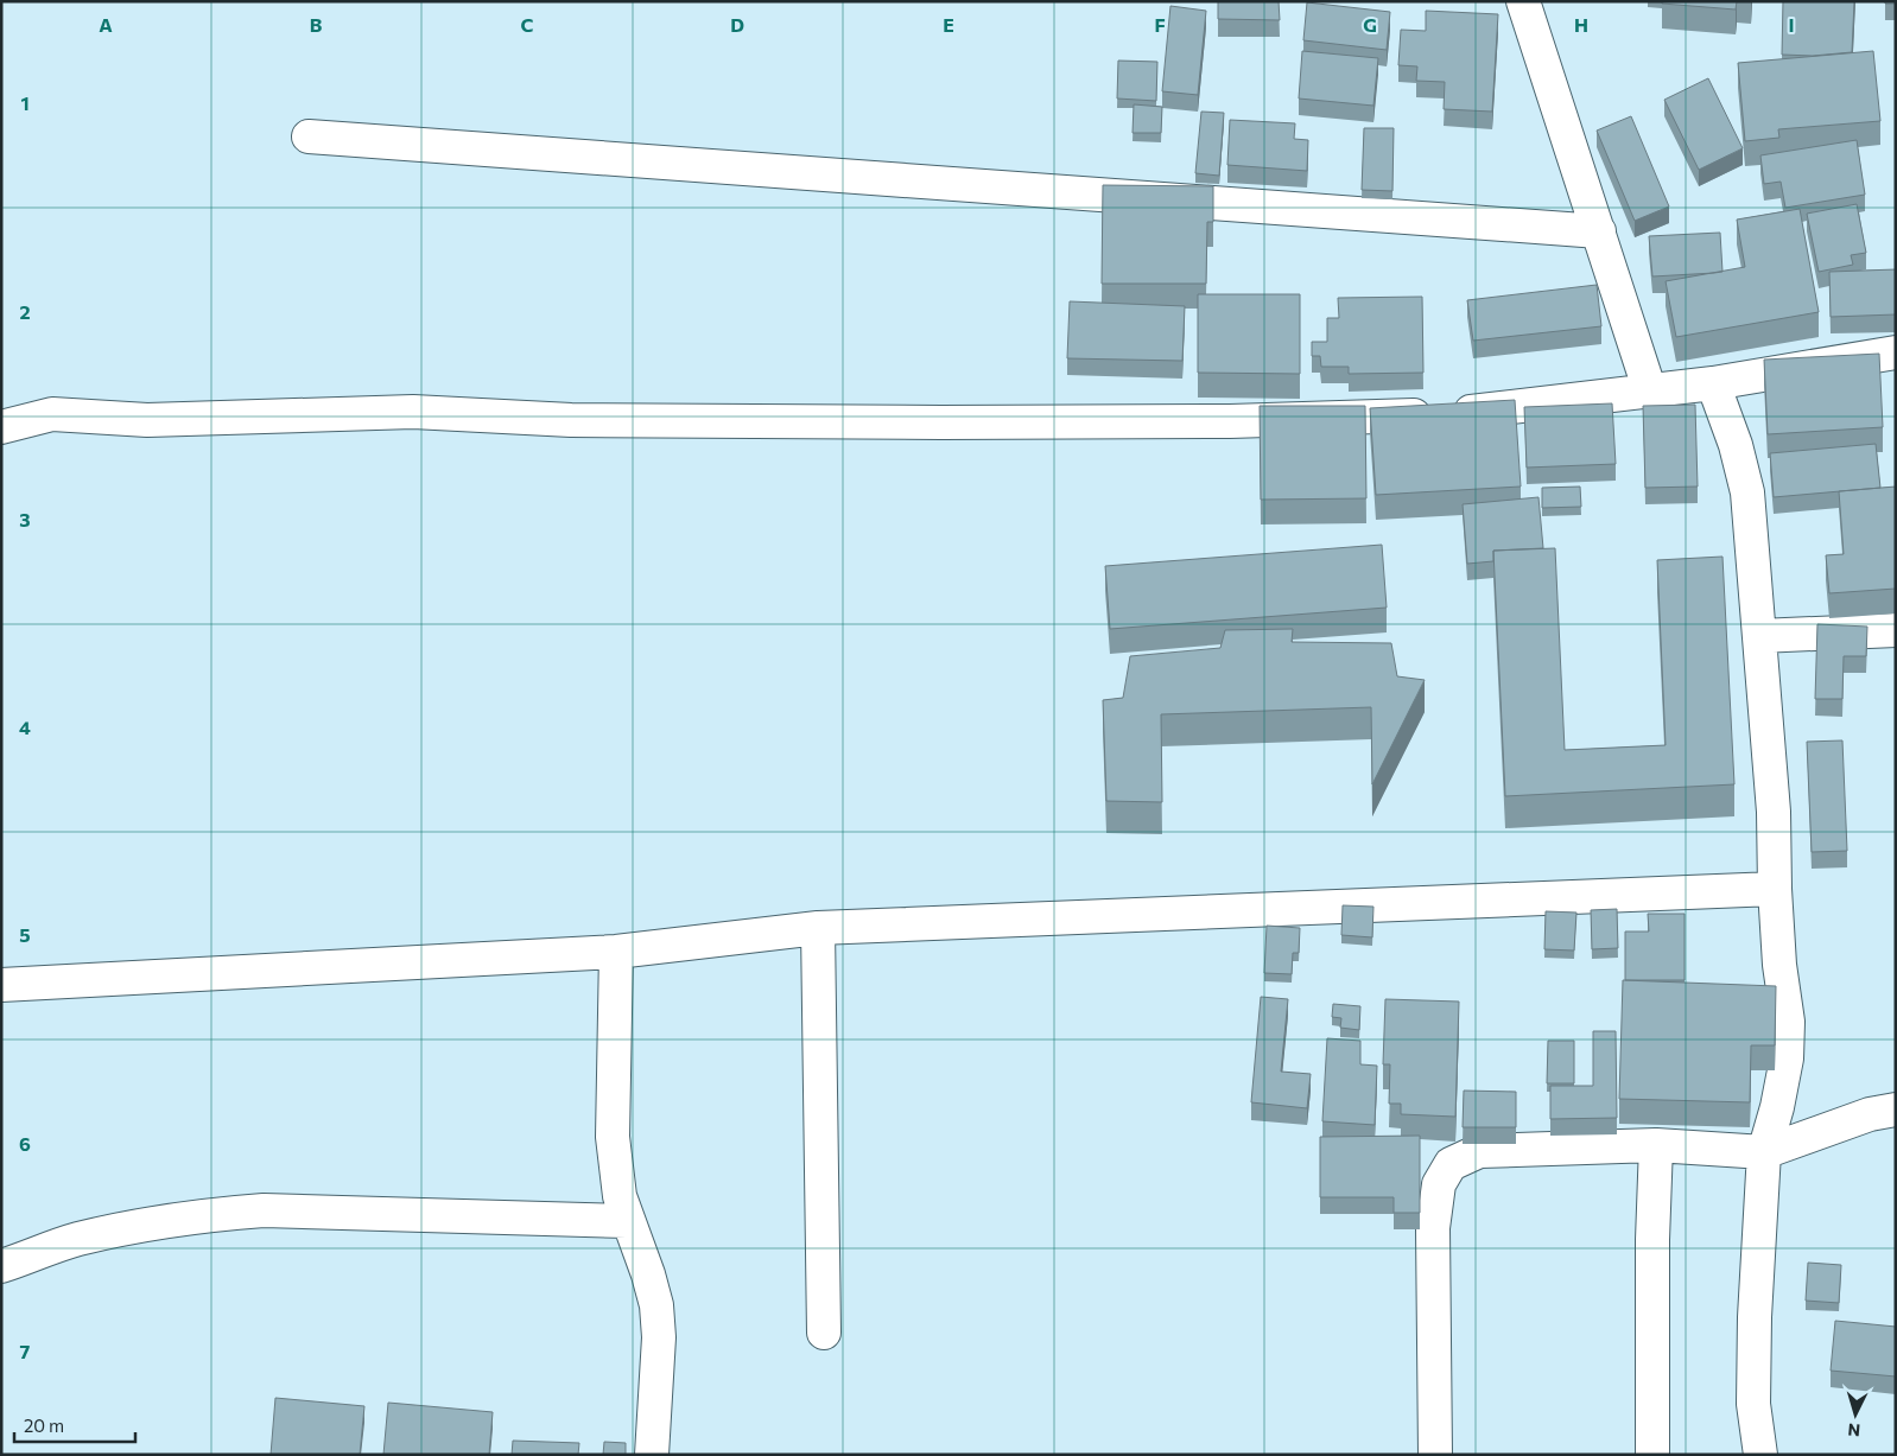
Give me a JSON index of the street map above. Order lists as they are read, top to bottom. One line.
{"scale_bar":"20 m","north":"bottom","grid":{"columns":["A","B","C","D","E","F","G","H","I"],"rows":["1","2","3","4","5","6","7"]}}
